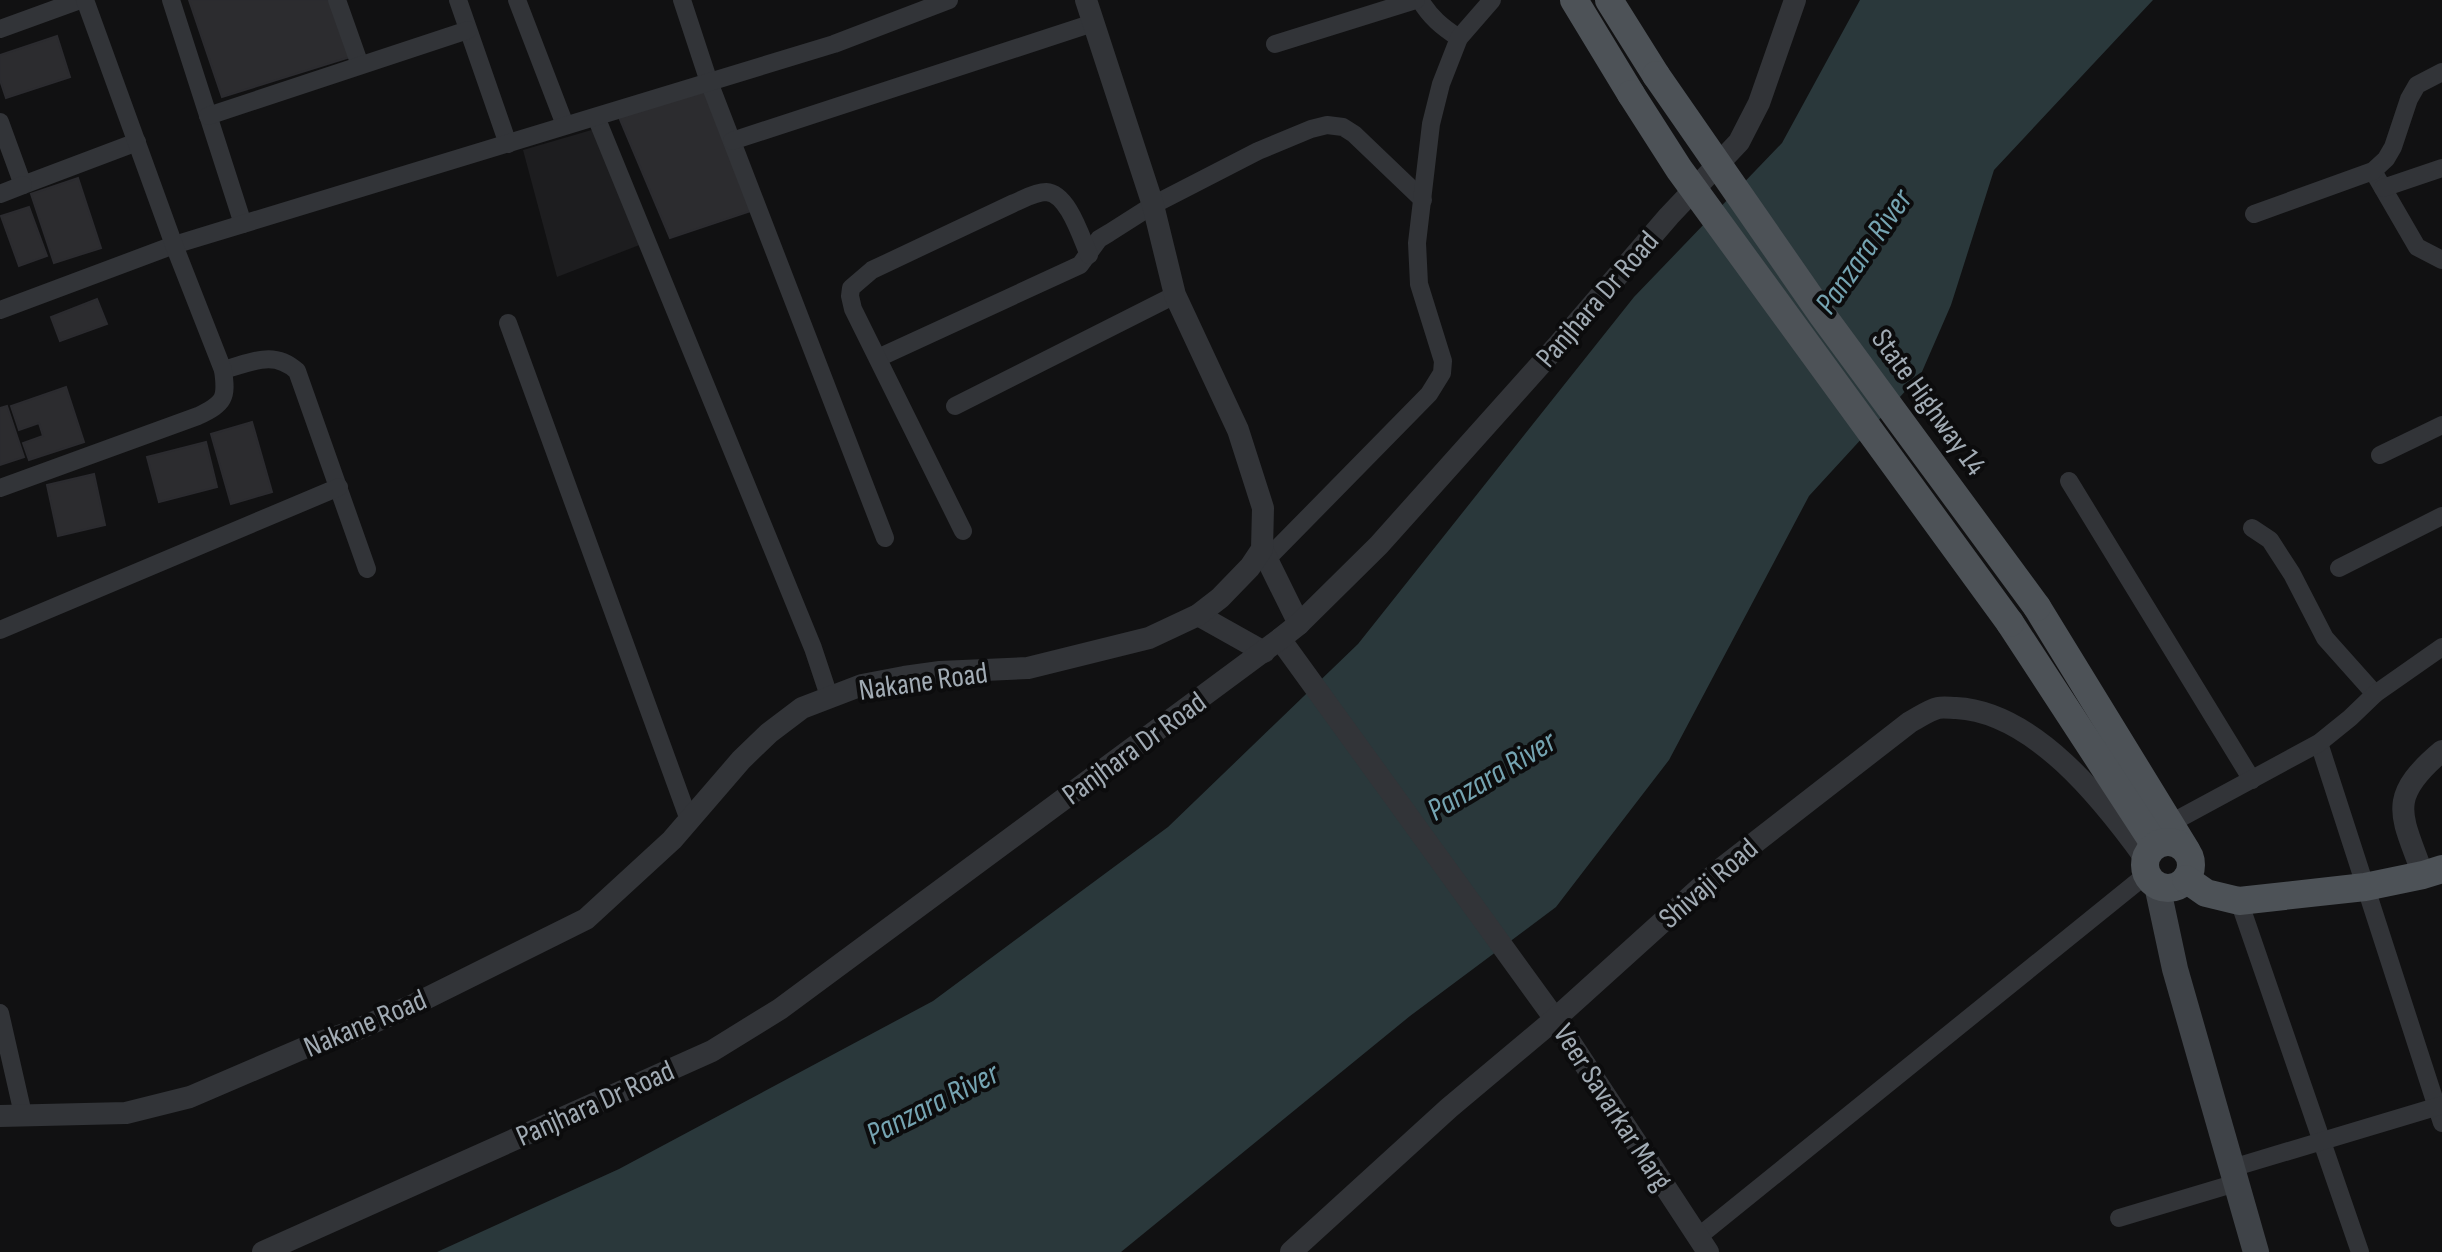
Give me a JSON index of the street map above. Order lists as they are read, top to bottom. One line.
{"streets":{"main road":["State Highway 14"],"street":["Panjhara Dr Road","Nakane Road","Shivaji Road","Veer Savarkar Marg"]},"crossings":[["Panjhara Dr Road","Veer Savarkar Marg"],["State Highway 14","Shivaji Road"],["Shivaji Road","Veer Savarkar Marg"]],"water":["Panzara River"]}
